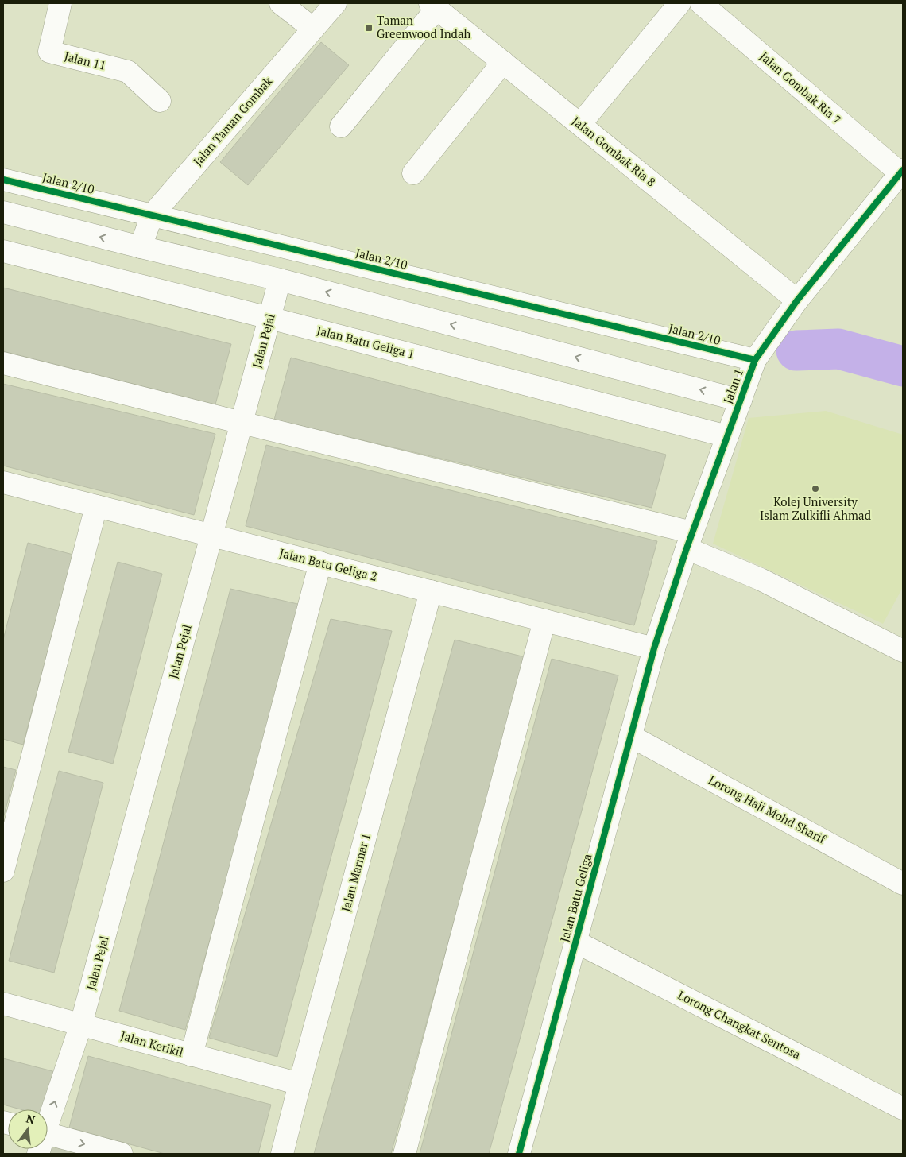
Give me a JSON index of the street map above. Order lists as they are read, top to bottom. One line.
{"streets":{"street":["Jalan 11","Jalan Gombak Ria 7","Jalan Taman Gombak","Jalan Gombak Ria 8","Jalan 2/10","Jalan Pejal","Jalan Batu Geliga 1","Jalan 1","Jalan Batu Geliga 2","Lorong Haji Mohd Sharif","Jalan Marmar 1","Jalan Batu Geliga","Lorong Changkat Sentosa","Jalan Kerikil"]},"crossings":[["Jalan Gombak Ria 7","Jalan 1"],["Jalan Taman Gombak","Jalan 2/10"],["Jalan Gombak Ria 8","Jalan 1"],["Jalan 2/10","Jalan 1"],["Jalan Pejal","Jalan Batu Geliga 1"],["Jalan Pejal","Jalan Batu Geliga 2"],["Jalan Pejal","Jalan Kerikil"],["Jalan Batu Geliga 1","Jalan 1"],["Jalan 1","Jalan Batu Geliga 2"],["Jalan 1","Jalan Batu Geliga"],["Jalan Batu Geliga 2","Jalan Marmar 1"],["Jalan Batu Geliga 2","Jalan Batu Geliga"],["Lorong Haji Mohd Sharif","Jalan Batu Geliga"],["Jalan Marmar 1","Jalan Kerikil"],["Jalan Batu Geliga","Lorong Changkat Sentosa"]],"places":{"transit":["Taman Greenwood Indah"],"other":["Kolej University Islam Zulkifli Ahmad"]},"north":"top"}
